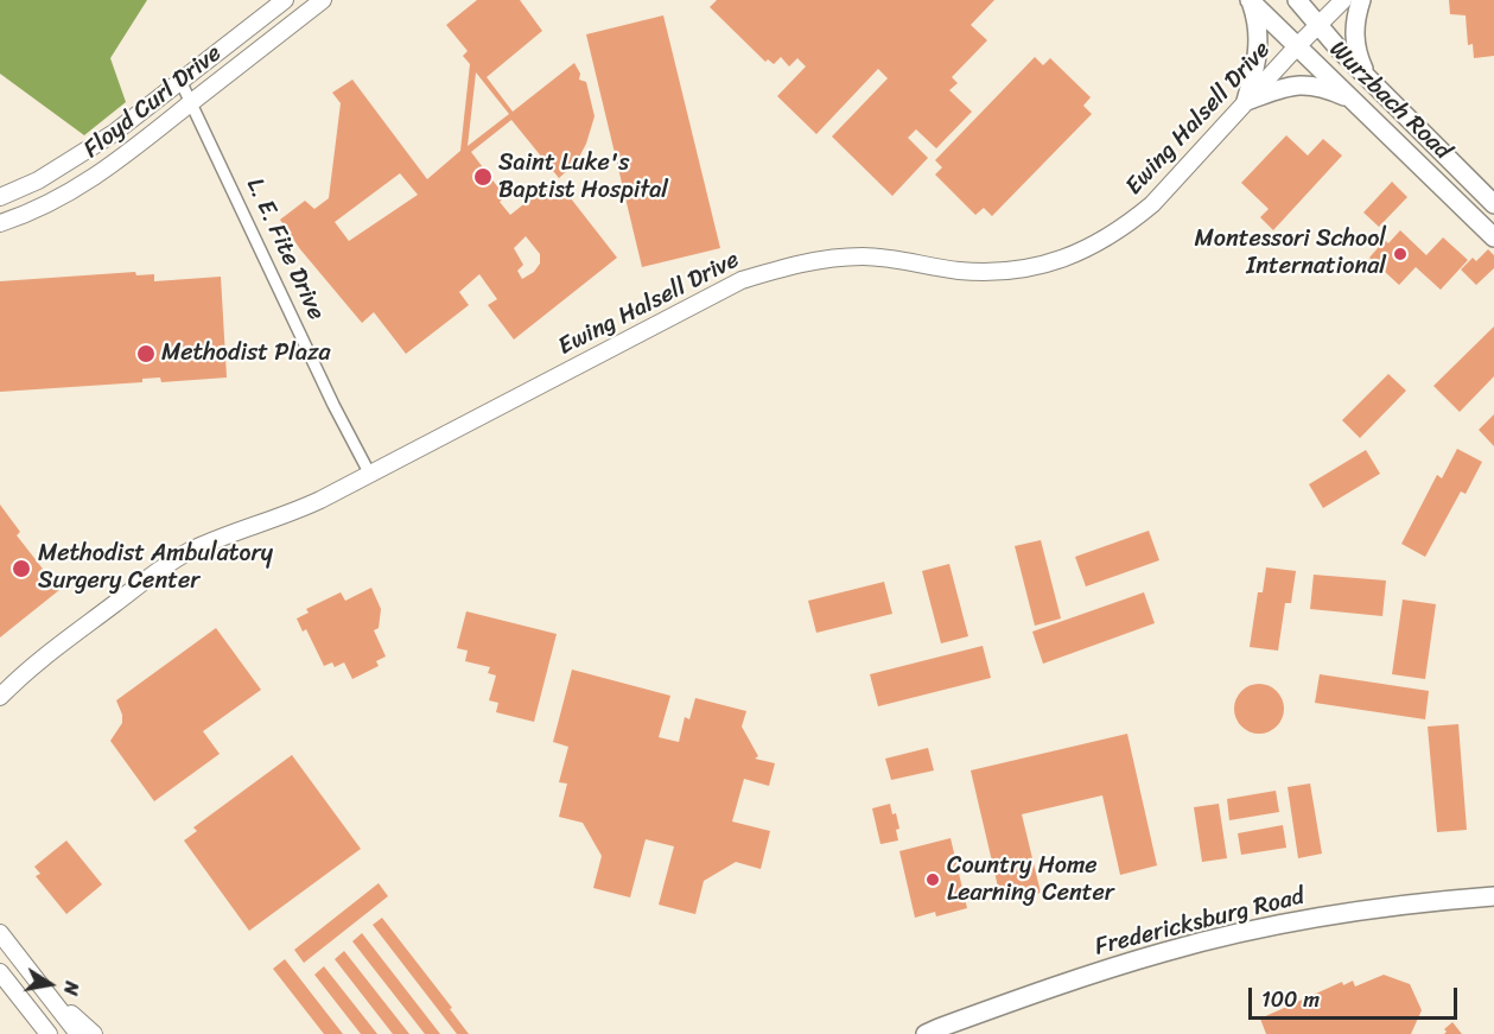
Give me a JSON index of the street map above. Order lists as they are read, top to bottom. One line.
{"streets":{"main road":["Wurzbach Road","Fredericksburg Road"],"street":["Floyd Curl Drive","Ewing Halsell Drive","L. E. Fite Drive"]},"crossings":[["Wurzbach Road","Ewing Halsell Drive"],["Floyd Curl Drive","L. E. Fite Drive"],["Ewing Halsell Drive","L. E. Fite Drive"]],"places":["Saint Luke's Baptist Hospital","Montessori School International","Methodist Plaza","Methodist Ambulatory Surgery Center","Country Home Learning Center"],"scale_bar":"100 m","north":"right"}
